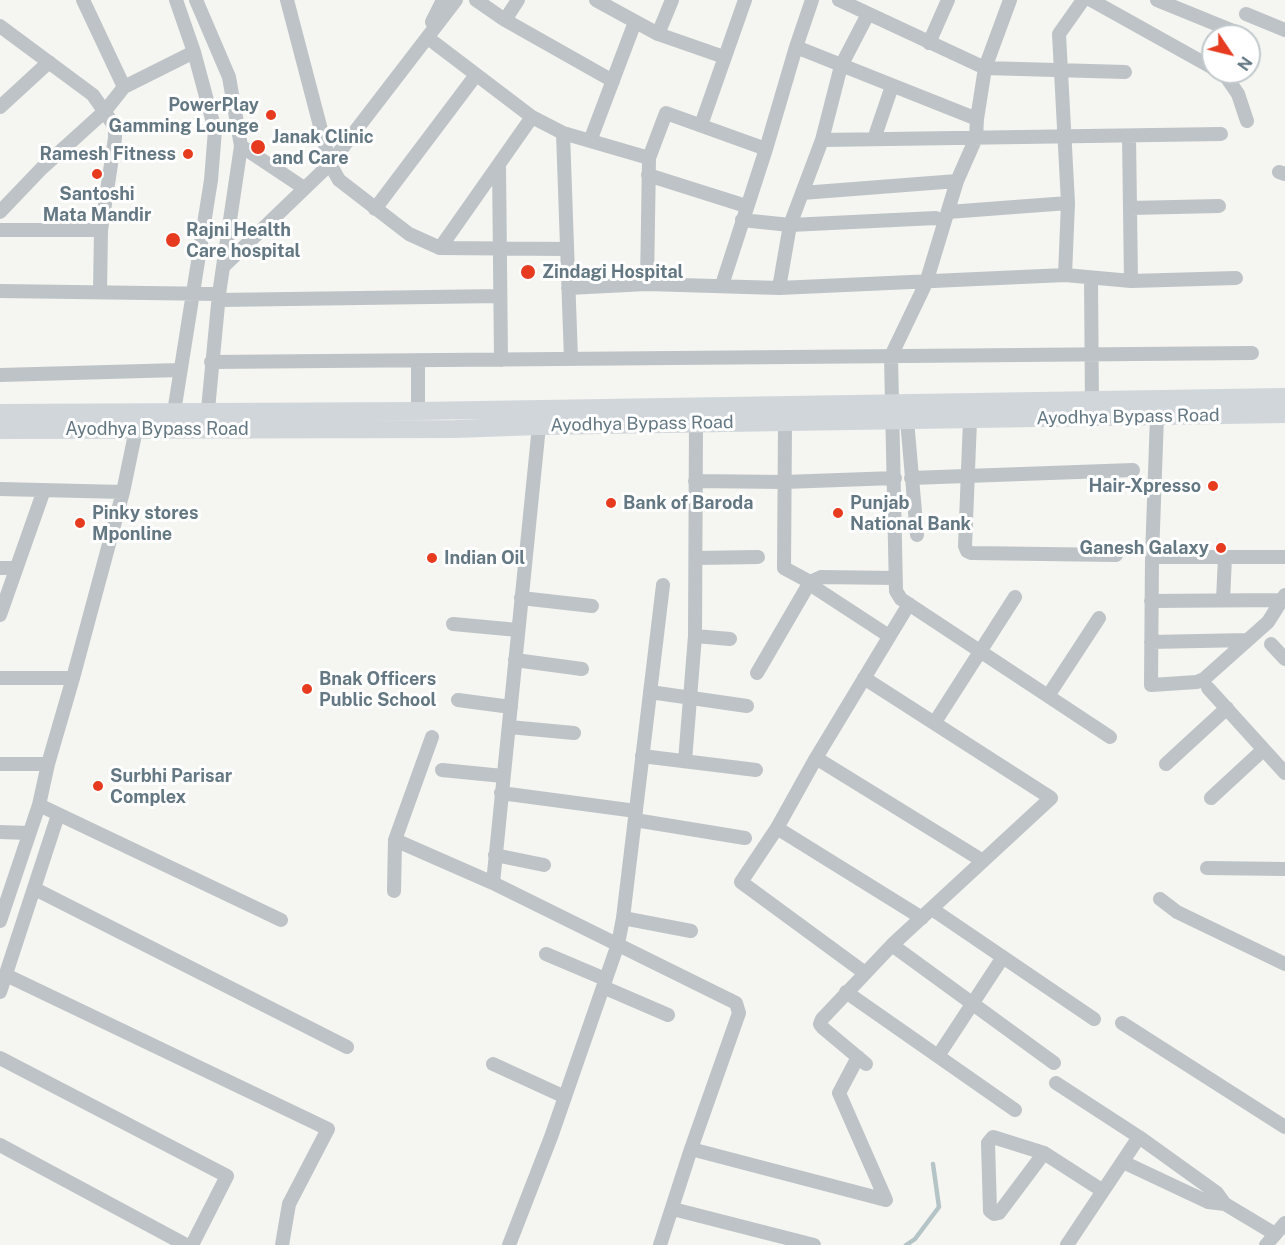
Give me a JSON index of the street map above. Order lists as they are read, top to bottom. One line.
{"streets":{"main road":["Ayodhya Bypass Road"]},"places":["PowerPlay Gamming Lounge","Janak Clinic and Care","Ramesh Fitness","Santoshi Mata Mandir","Rajni Health Care hospital","Zindagi Hospital","Hair-Xpresso","Bank of Baroda","Punjab National Bank","Pinky stores Mponline","Ganesh Galaxy","Indian Oil","Bnak Officers Public School","Surbhi Parisar Complex"],"north":"bottom right"}
